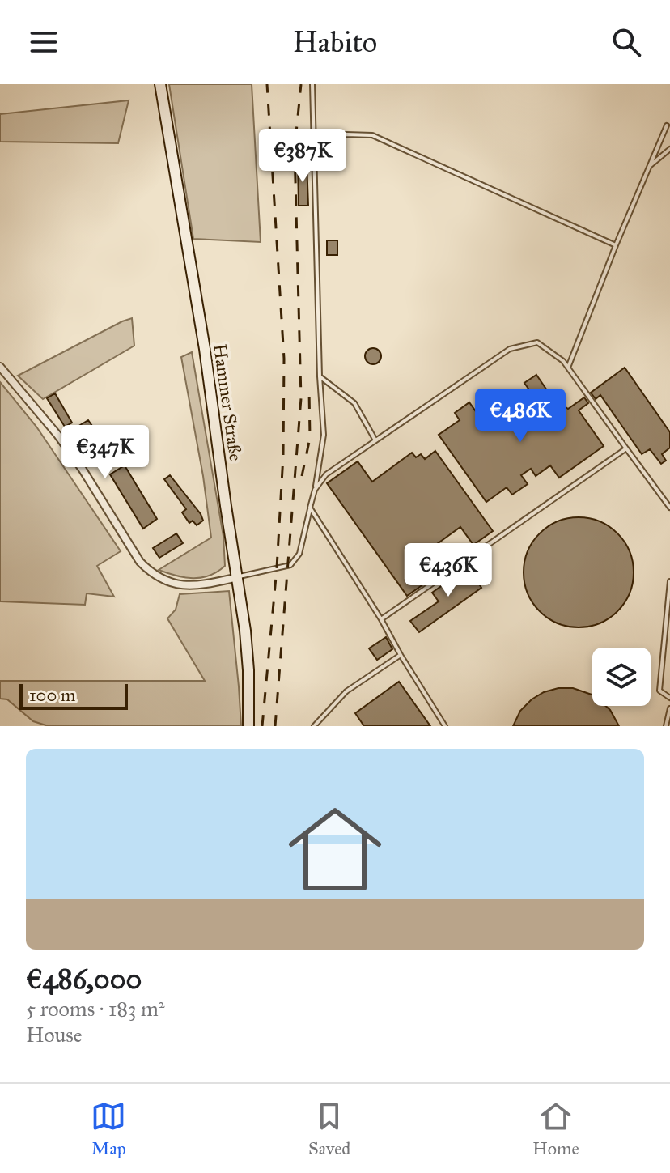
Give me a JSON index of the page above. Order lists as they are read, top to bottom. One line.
{"streets":{"main road":["Hammer Straße"]},"scale_bar":"100 m","page":{"header":"Habito","price":["€387K","€486K","€347K","€436K"],"scale":"100 m","list":[{"name":"€486,000","note":"5 rooms · 183 m² · House"}],"tabs":["Map","Saved","Home"]}}
